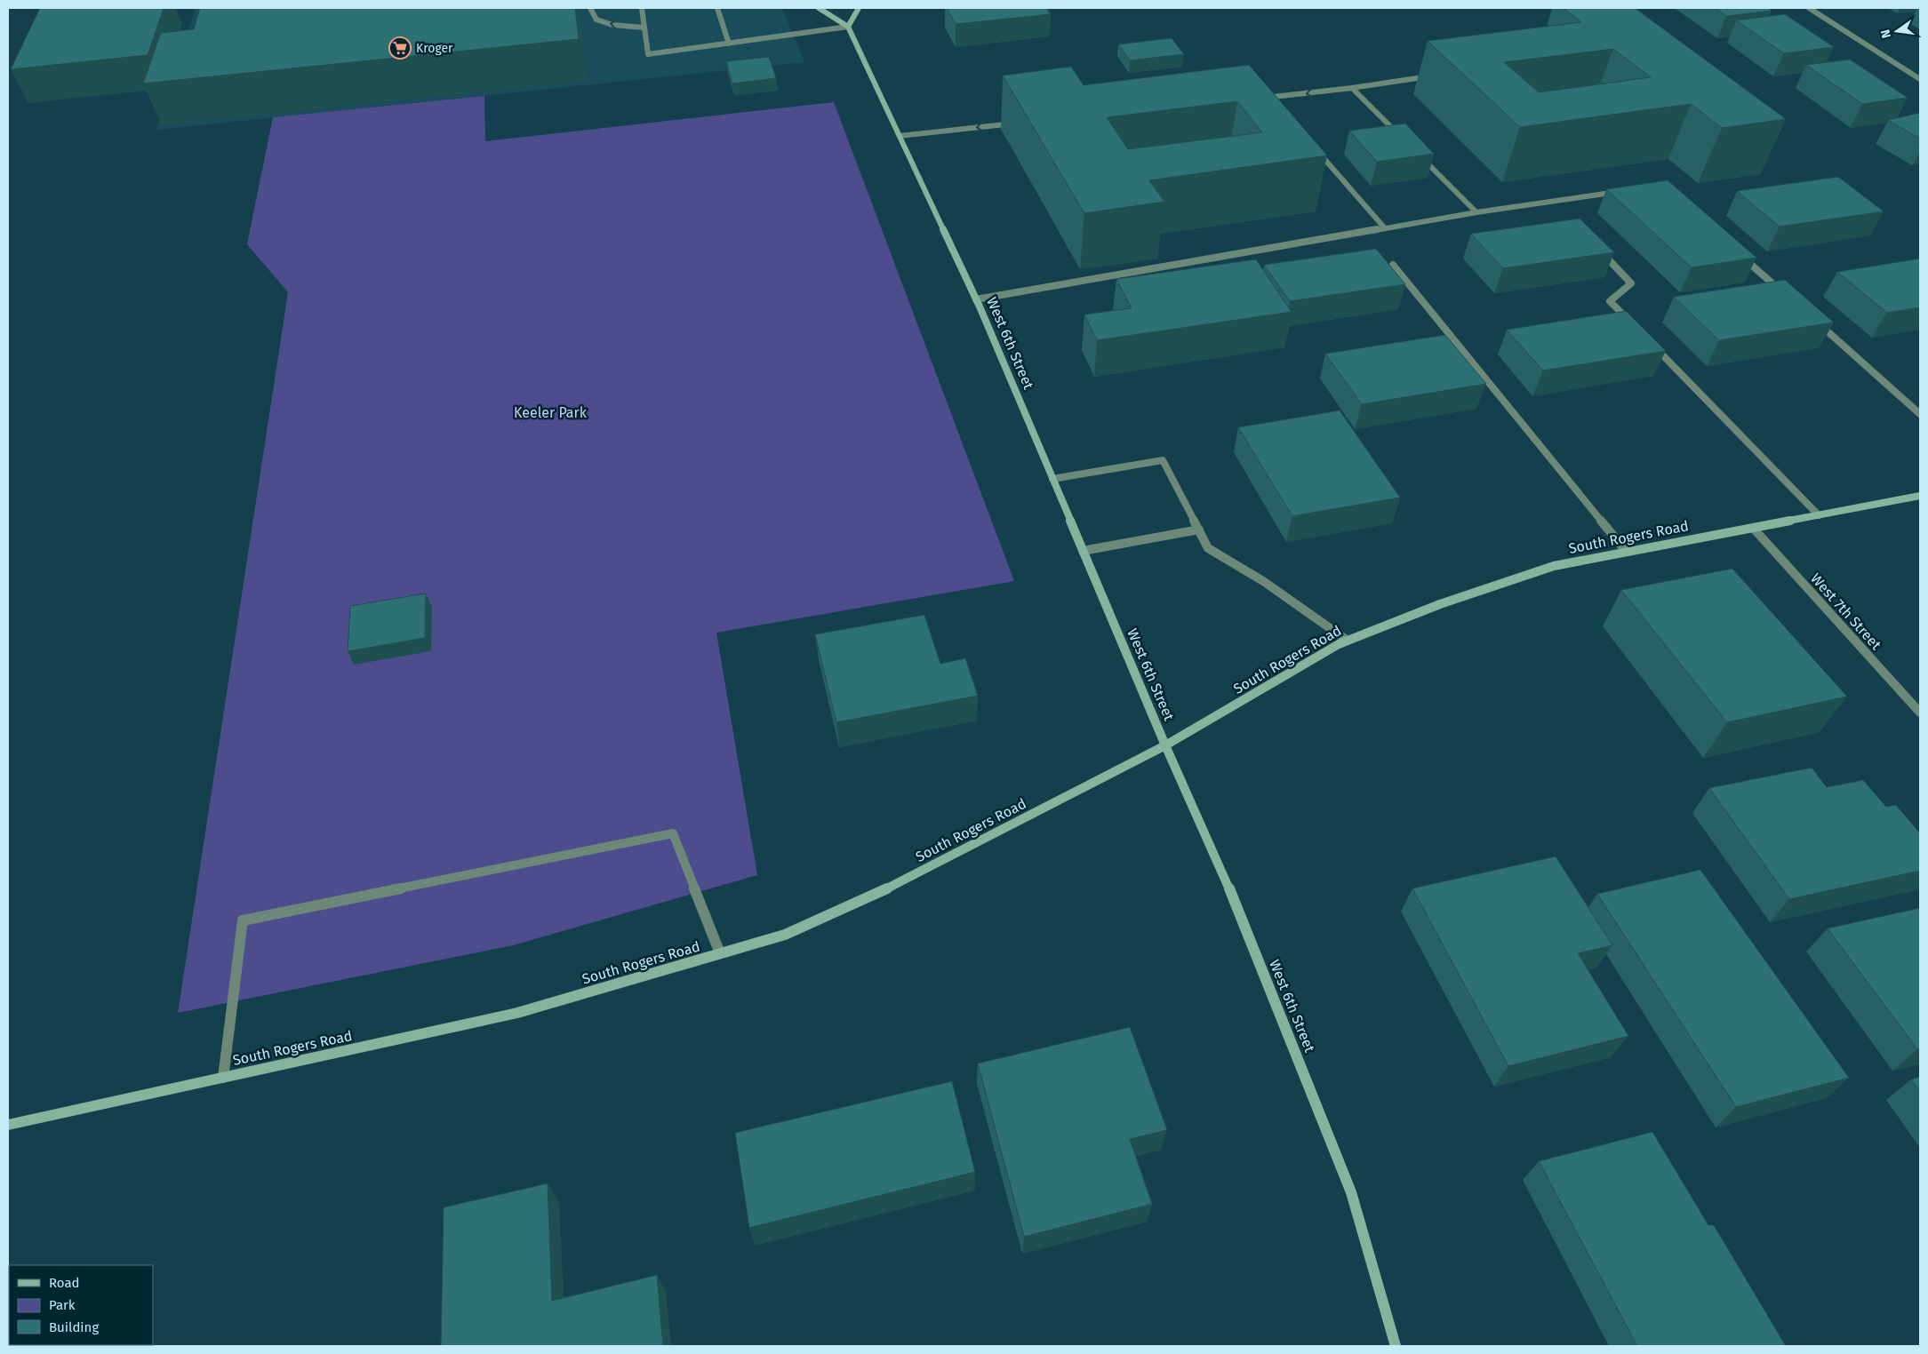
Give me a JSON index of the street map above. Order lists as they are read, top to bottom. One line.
{"streets":{"street":["West 6th Street","South Rogers Road","West 7th Street"]},"crossings":[["West 6th Street","South Rogers Road"],["South Rogers Road","West 7th Street"]],"parks":["Keeler Park"],"places":{"supermarket":["Kroger"]},"legend":["Road","Park","Building"],"north":"left"}
